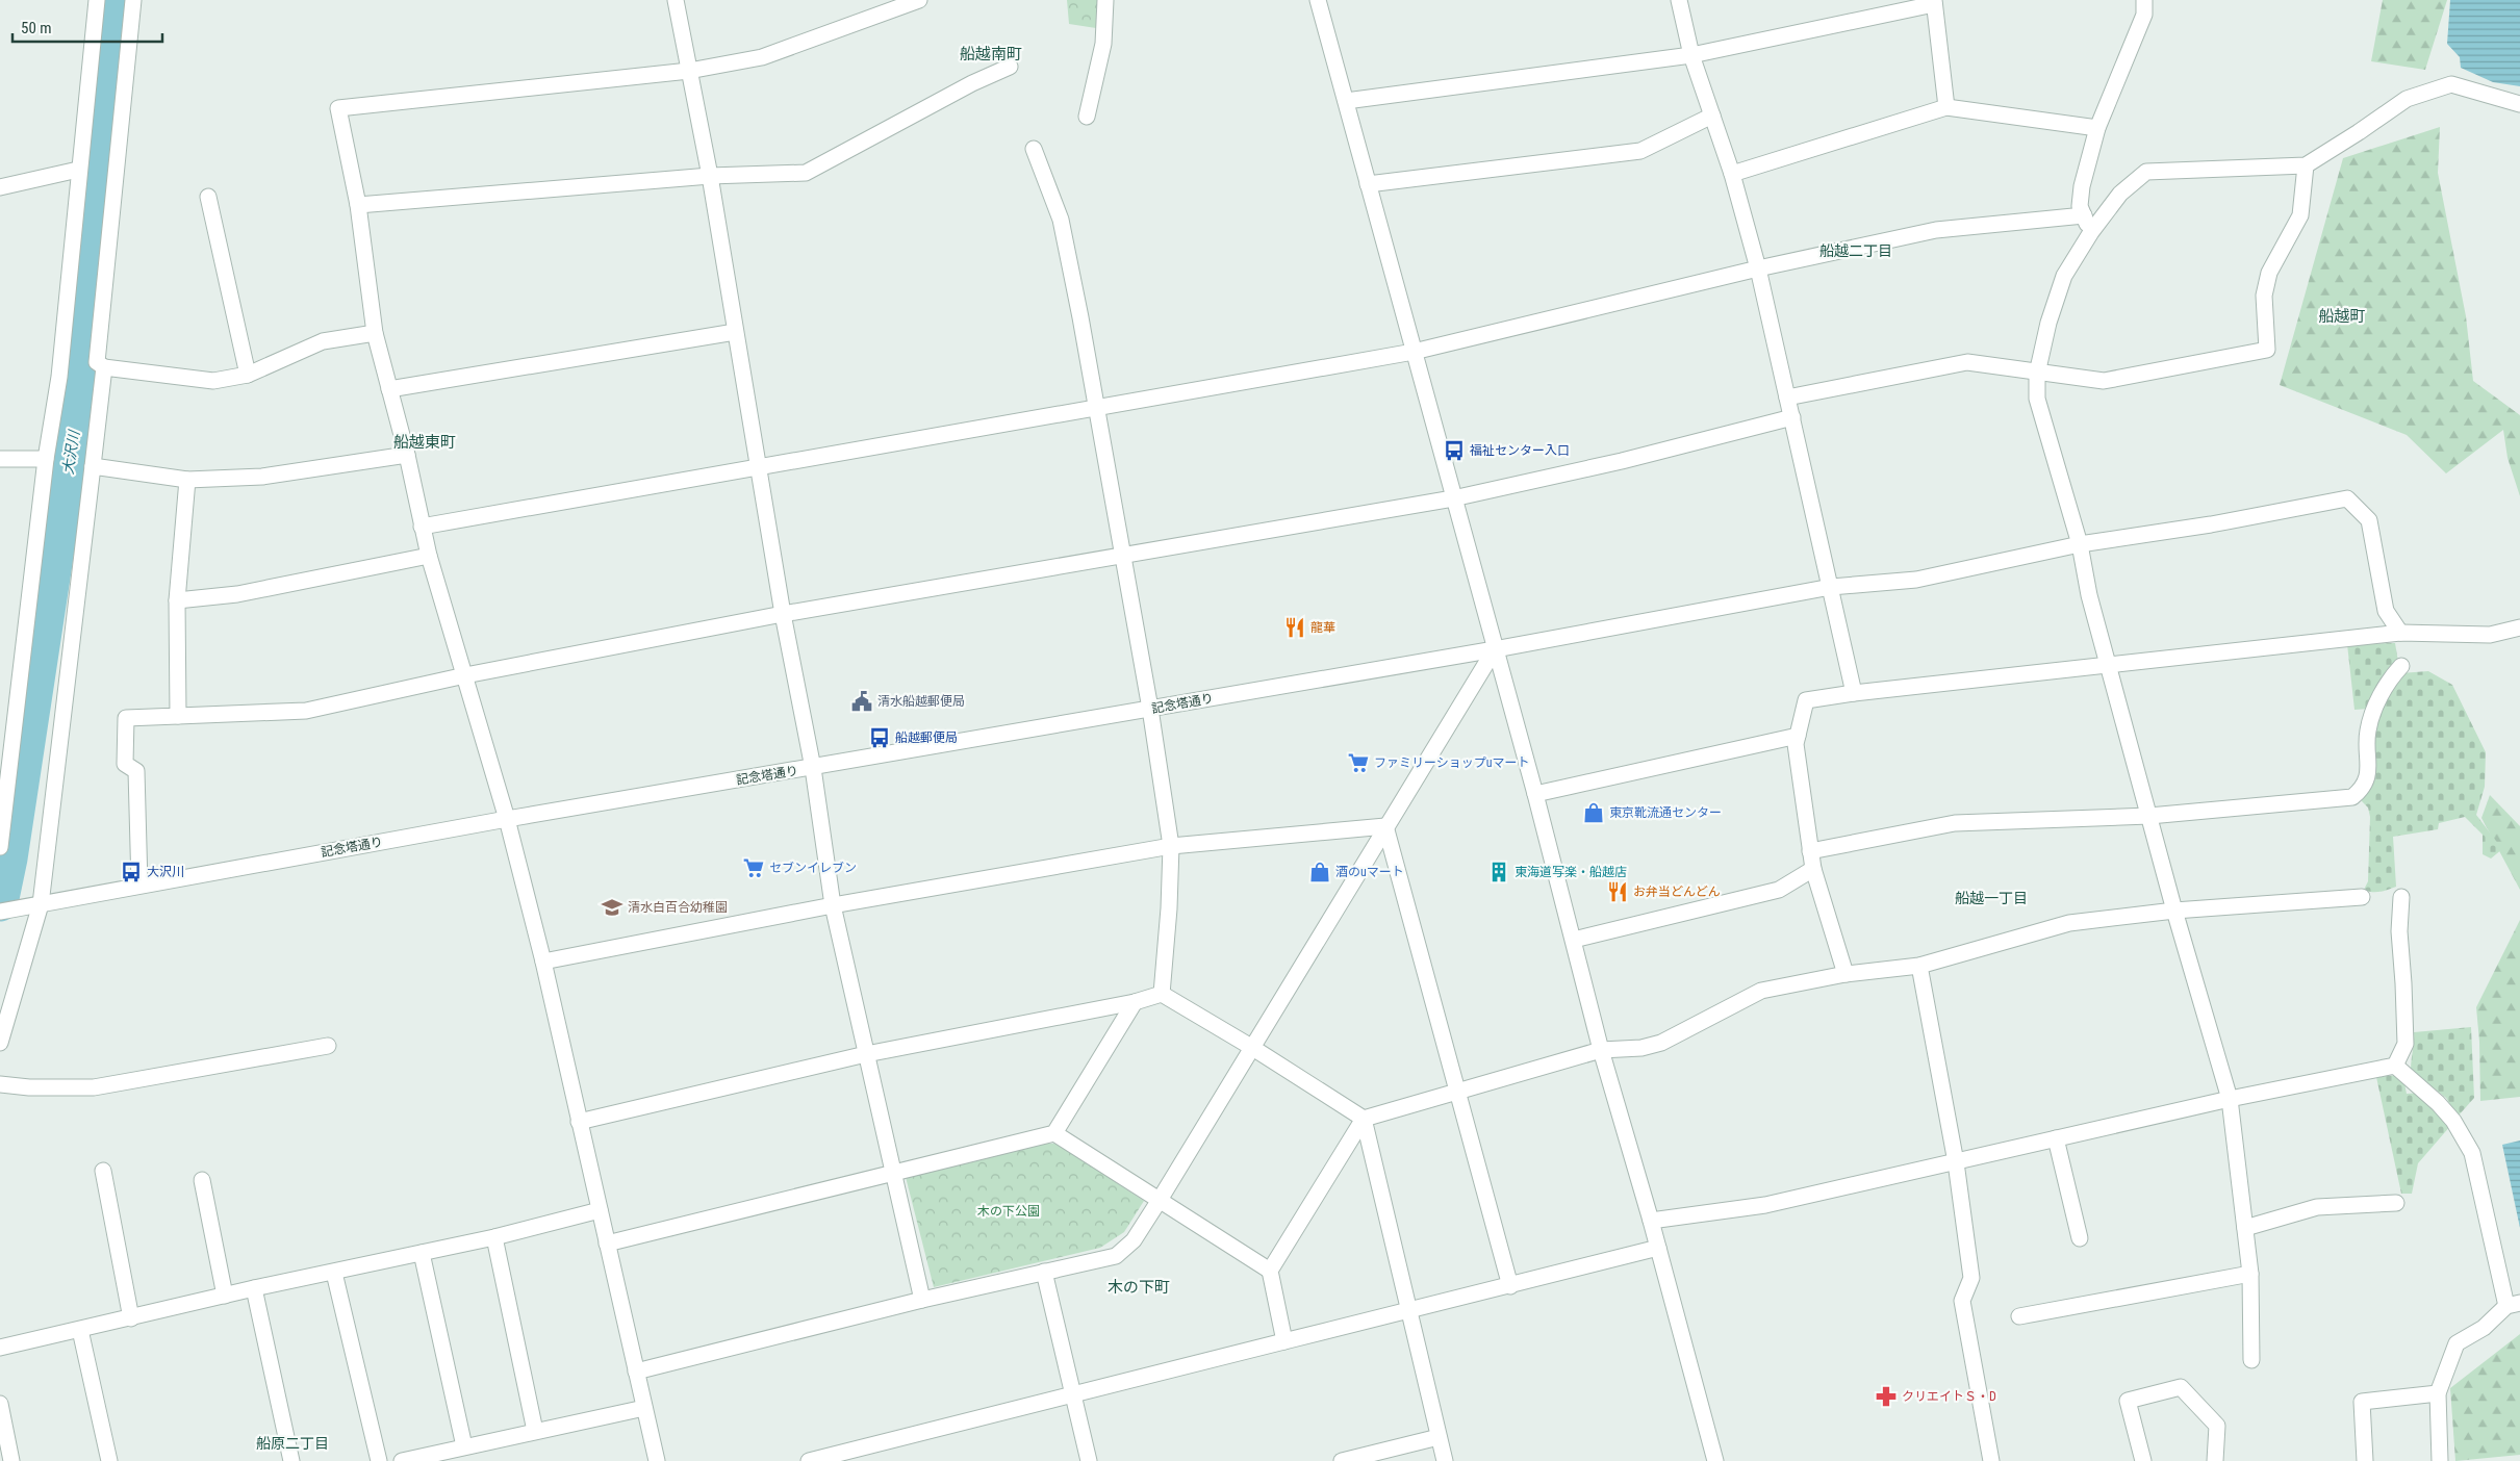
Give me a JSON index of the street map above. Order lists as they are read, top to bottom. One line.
{"streets":{"street":["記念塔通り"]},"districts":["船越南町","船越二丁目","船越町","船越東町","船越一丁目","木の下町","船原二丁目"],"water":["大沢川"],"parks":["木の下公園"],"places":{"bus stop":["福祉センター入口","船越郵便局","大沢川"],"restaurant":["龍華","お弁当どんどん"],"public building":["清水船越郵便局"],"supermarket":["ファミリーショップuマート","セブンイレブン"],"shop":["東京靴流通センター","酒のuマート"],"building":["東海道写楽・船越店"],"school or university":["清水白百合幼稚園"],"pharmacy":["クリエイトＳ・D"]},"scale_bar":"50 m"}
